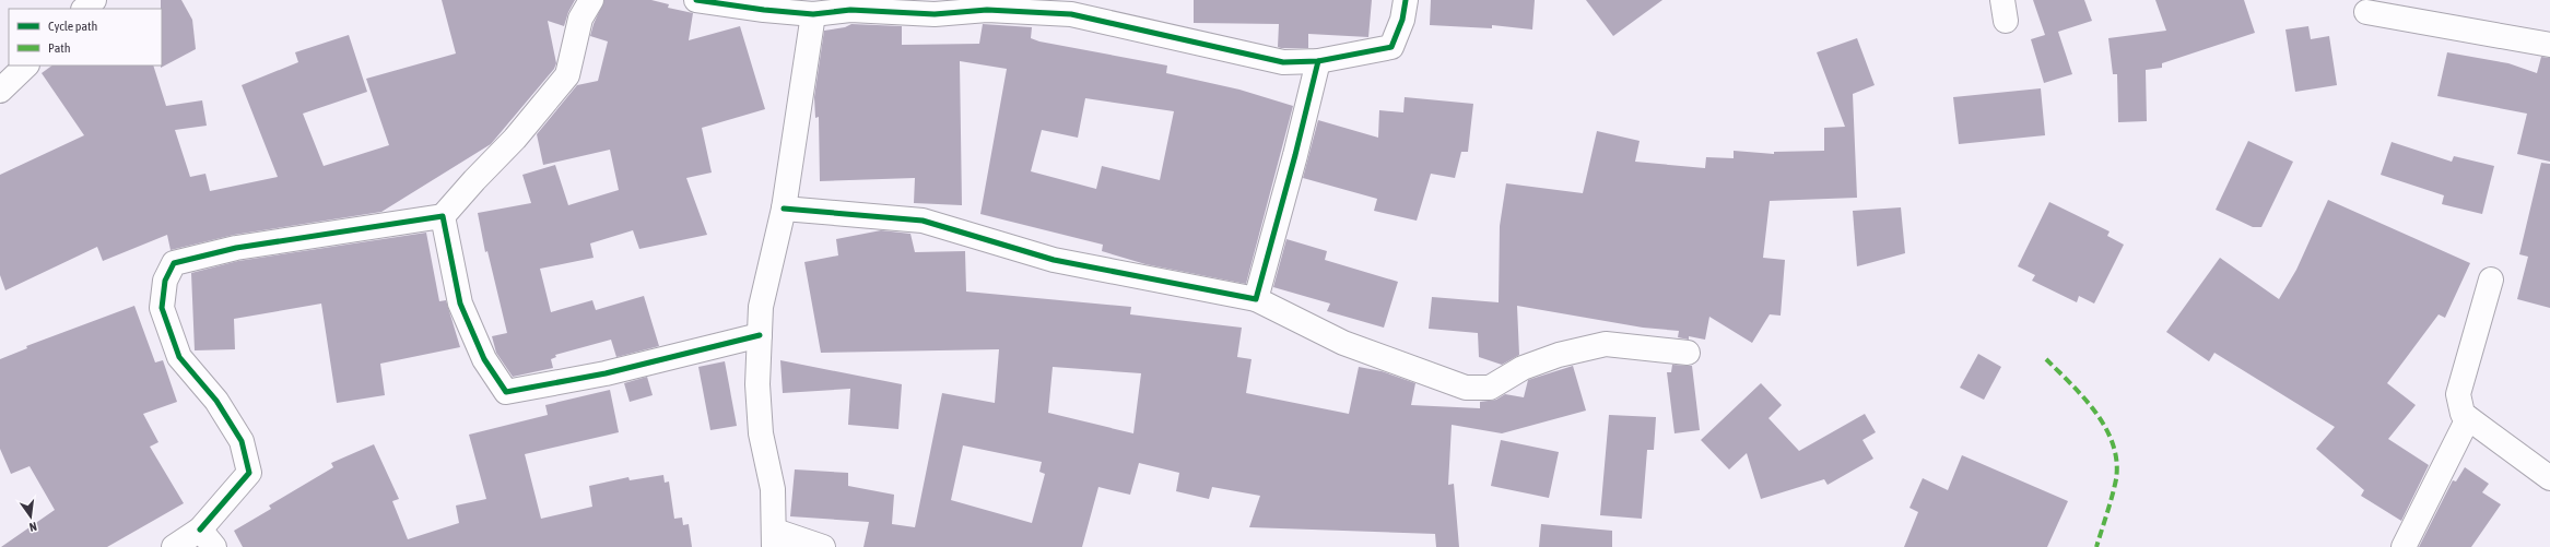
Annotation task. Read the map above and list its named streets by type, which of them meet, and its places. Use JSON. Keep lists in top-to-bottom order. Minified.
{"legend":["Cycle path","Path"],"north":"bottom"}
